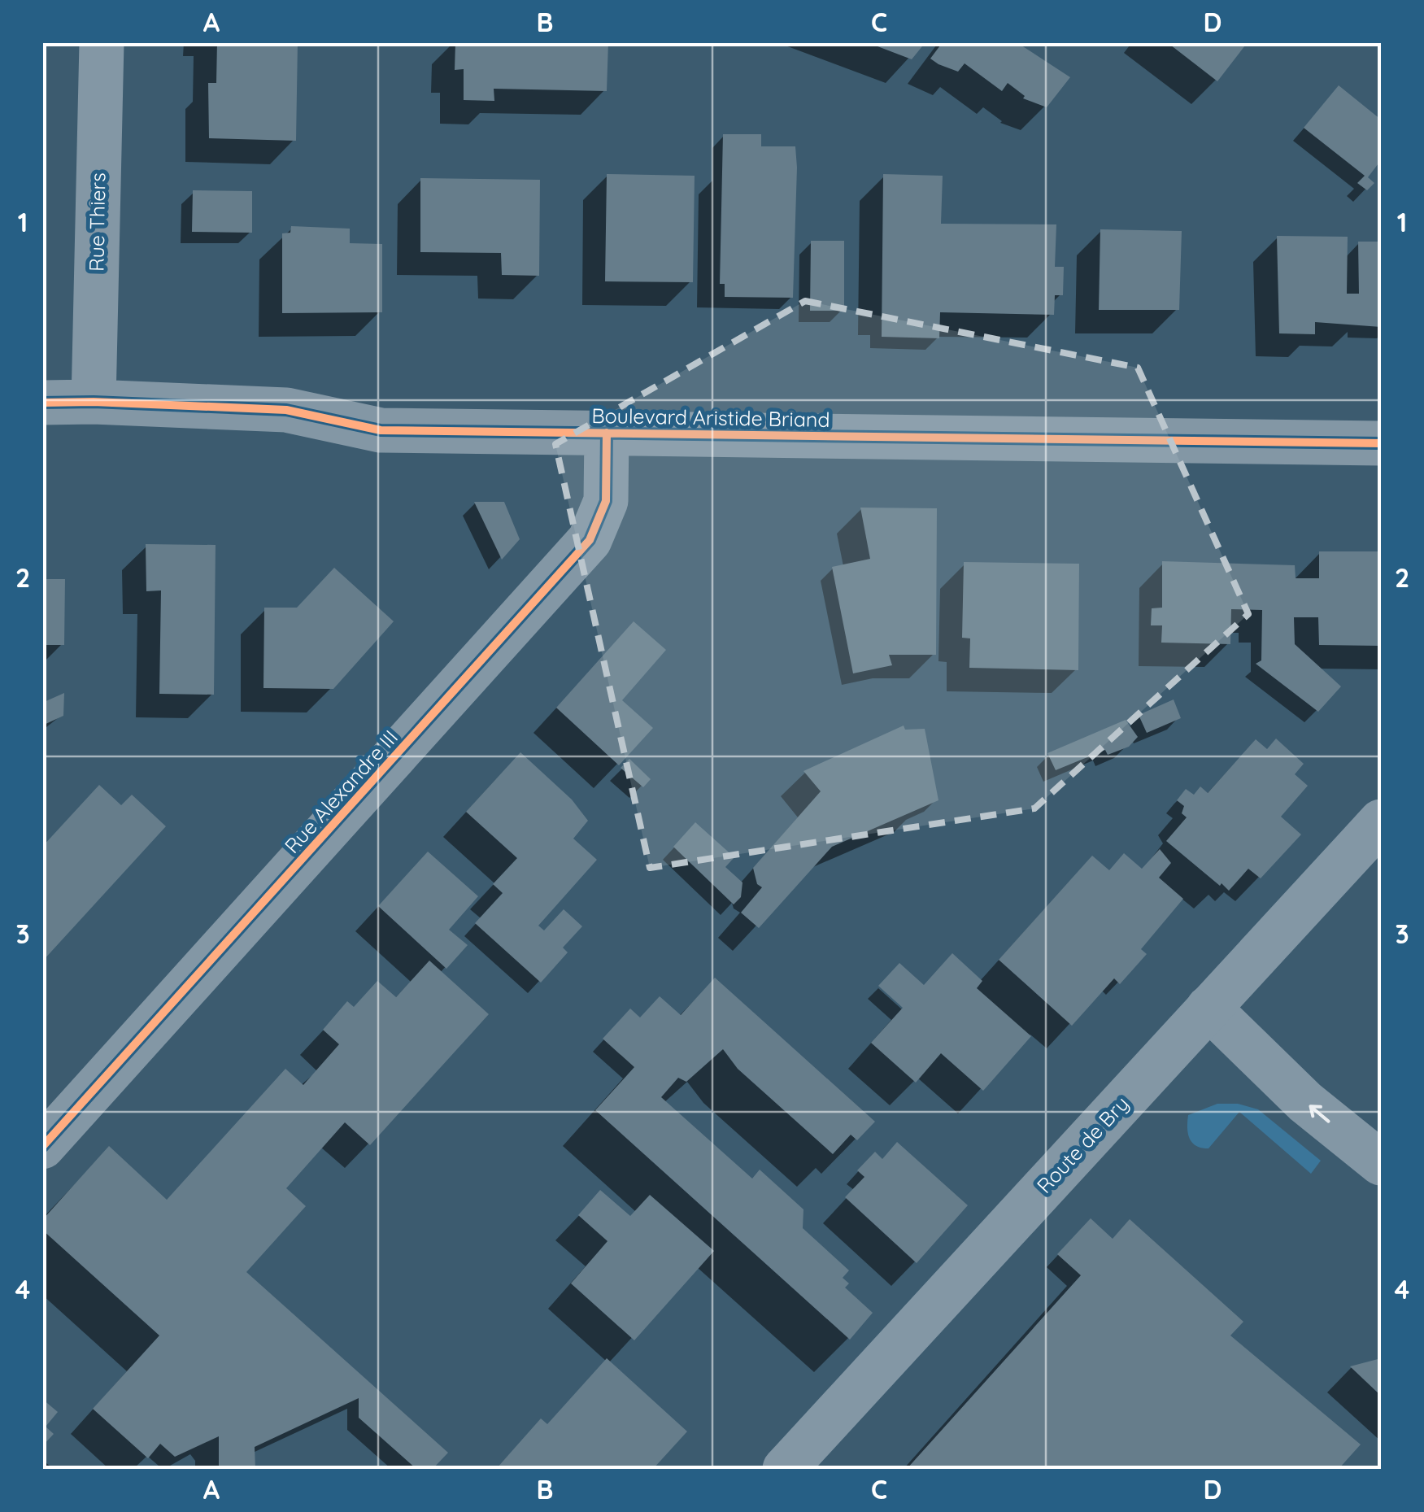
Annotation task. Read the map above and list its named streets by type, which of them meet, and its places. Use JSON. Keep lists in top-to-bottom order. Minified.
{"streets":{"street":["Rue Thiers","Boulevard Aristide Briand","Rue Alexandre III","Route de Bry"]},"crossings":[["Rue Thiers","Boulevard Aristide Briand"],["Boulevard Aristide Briand","Rue Alexandre III"]],"grid":{"columns":["A","B","C","D"],"rows":["1","2","3","4"]}}
